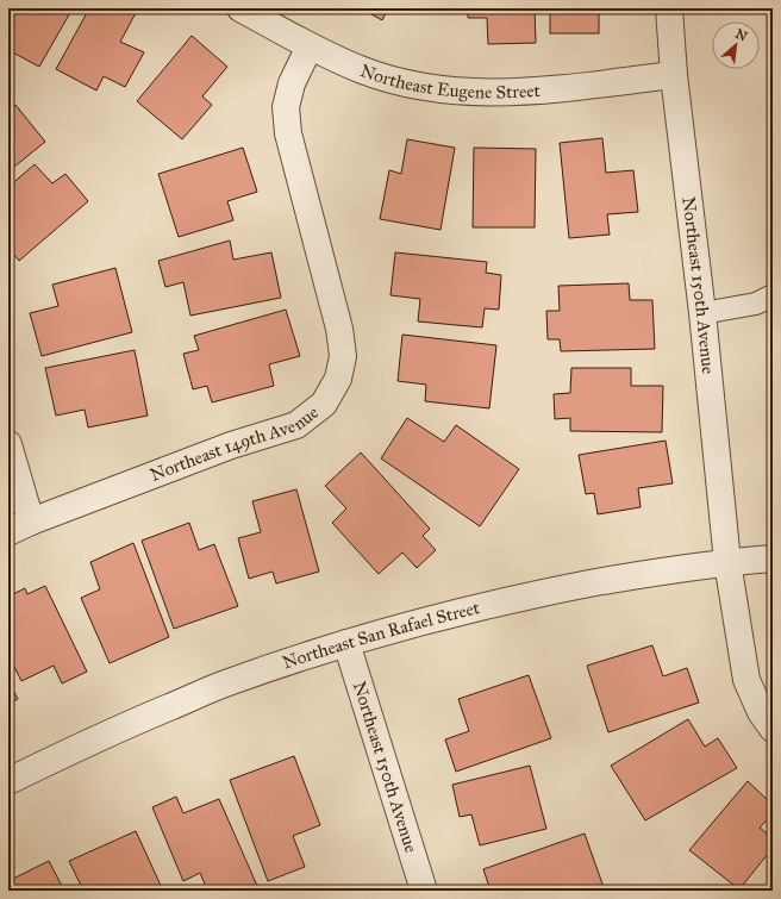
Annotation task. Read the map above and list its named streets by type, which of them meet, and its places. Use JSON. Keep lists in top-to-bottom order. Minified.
{"streets":{"street":["Northeast Eugene Street","Northeast 150th Avenue","Northeast 149th Avenue","Northeast San Rafael Street"]},"crossings":[["Northeast Eugene Street","Northeast 150th Avenue"],["Northeast Eugene Street","Northeast 149th Avenue"],["Northeast 150th Avenue","Northeast San Rafael Street"]],"north":"top right"}
